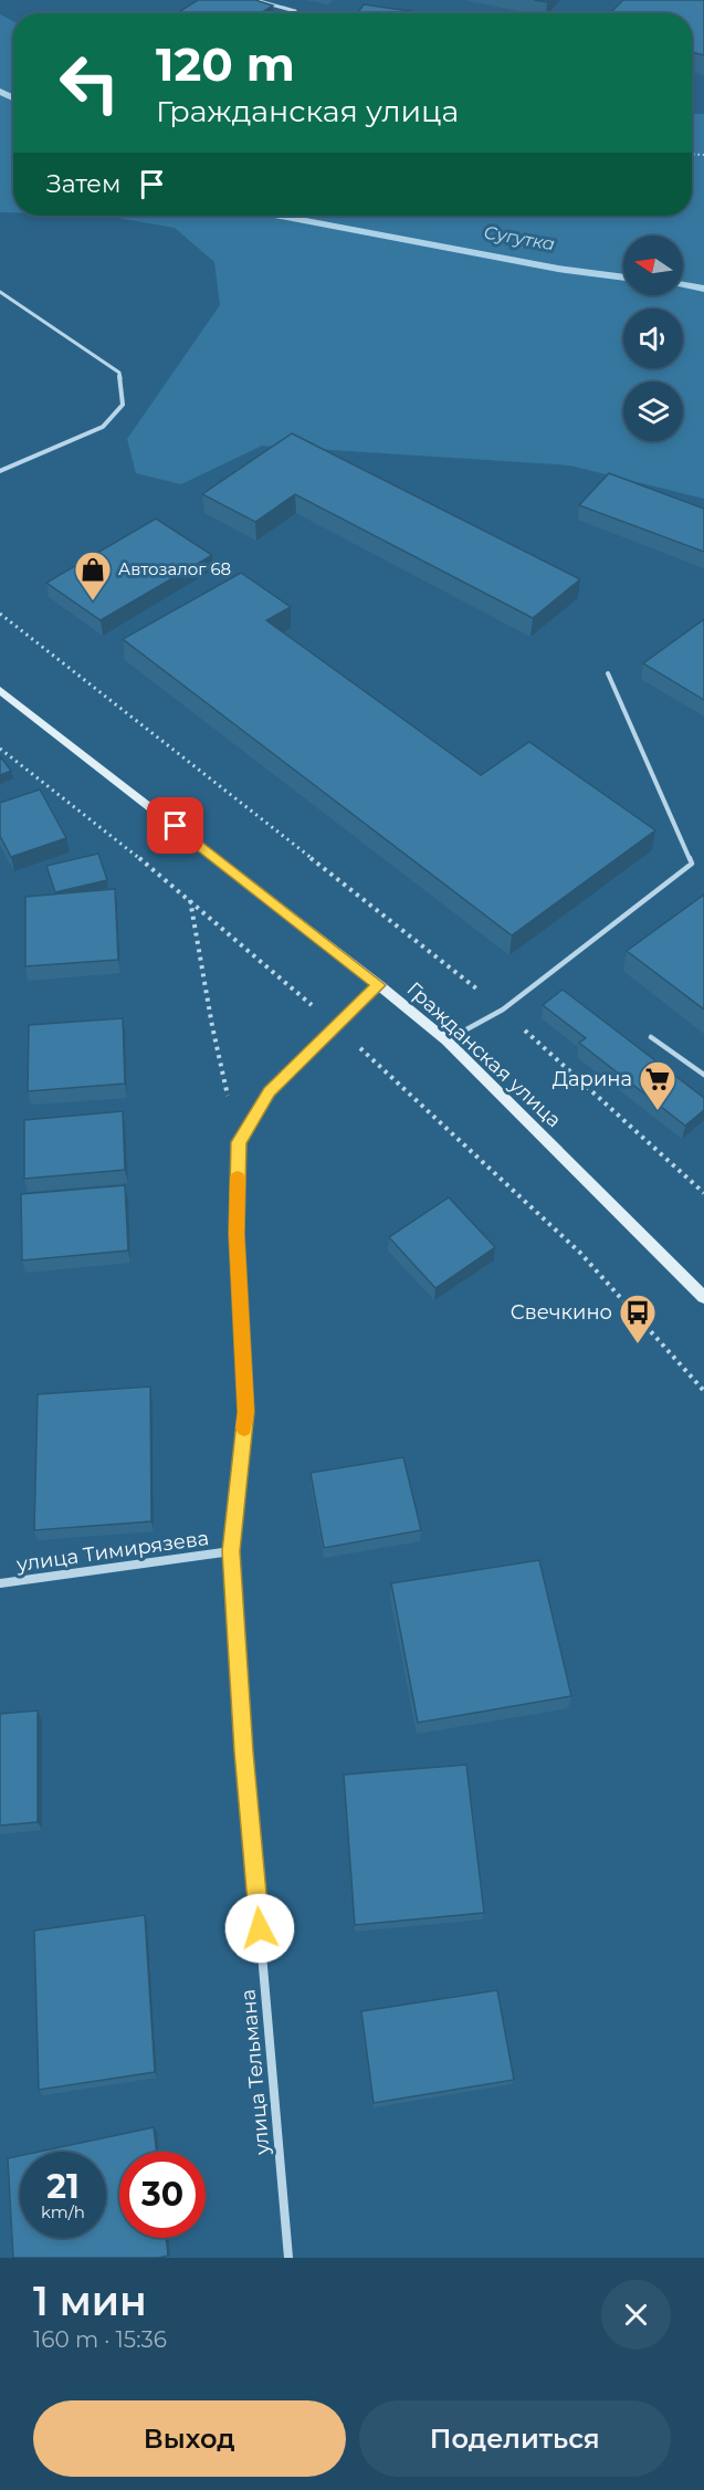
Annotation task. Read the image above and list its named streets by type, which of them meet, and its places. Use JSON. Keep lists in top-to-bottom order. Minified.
{"streets":{"main road":["Гражданская улица"],"street":["улица Тимирязева","улица Тельмана"]},"crossings":[["Гражданская улица","улица Тельмана"],["улица Тимирязева","улица Тельмана"]],"water":["Сугутка"],"places":{"shop":["Автозалог 68"],"supermarket":["Дарина"],"bus stop":["Свечкино"]},"north":"left","page":{"turn":["120 m","Гражданская улица"],"then":"Затем","speed":"21 km/h","limit":"30","heading":["1 мин","160 m · 15:36"],"buttons":["Выход","Поделиться"]}}
